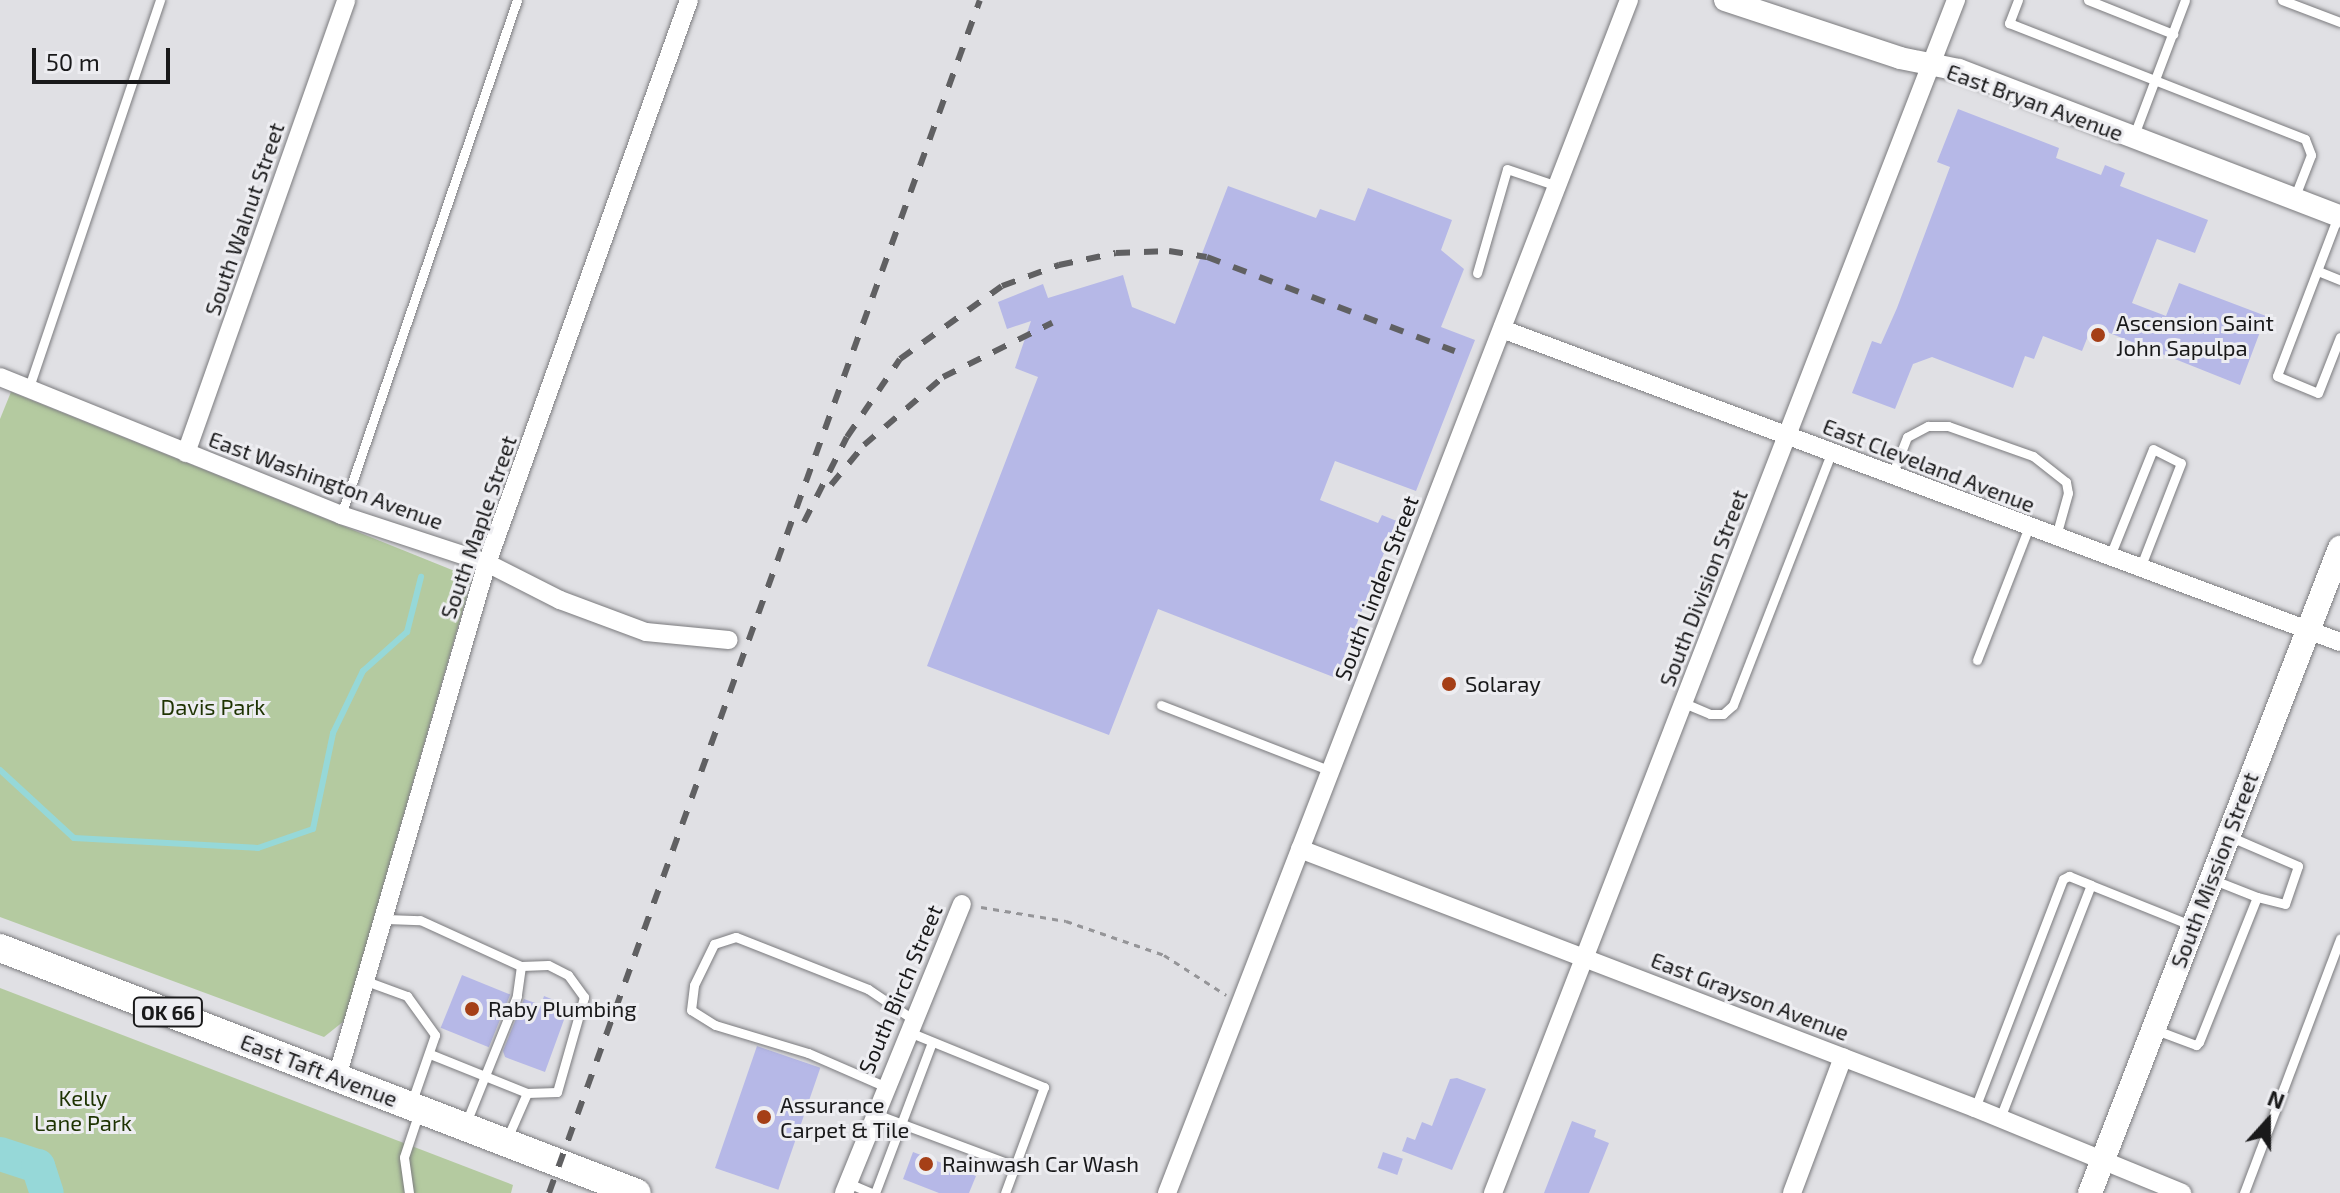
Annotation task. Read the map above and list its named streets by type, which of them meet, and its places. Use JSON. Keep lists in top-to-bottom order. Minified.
{"streets":{"main road":["South Mission Street","OK 66","East Taft Avenue"],"street":["East Bryan Avenue","South Walnut Street","East Cleveland Avenue","East Washington Avenue","South Maple Street","South Linden Street","South Division Street","South Birch Street","East Grayson Avenue"]},"crossings":[["East Bryan Avenue","South Division Street"],["South Walnut Street","East Washington Avenue"],["East Cleveland Avenue","South Linden Street"],["East Cleveland Avenue","South Division Street"],["East Cleveland Avenue","South Mission Street"],["East Washington Avenue","South Maple Street"],["South Maple Street","East Taft Avenue"],["South Linden Street","South Birch Street"],["South Linden Street","East Grayson Avenue"],["South Division Street","East Grayson Avenue"],["South Mission Street","East Grayson Avenue"]],"parks":["Davis Park","Kelly Lane Park"],"places":["Ascension Saint John Sapulpa","Solaray","Raby Plumbing","Assurance Carpet & Tile","Rainwash Car Wash"],"scale_bar":"50 m","north":"top"}
